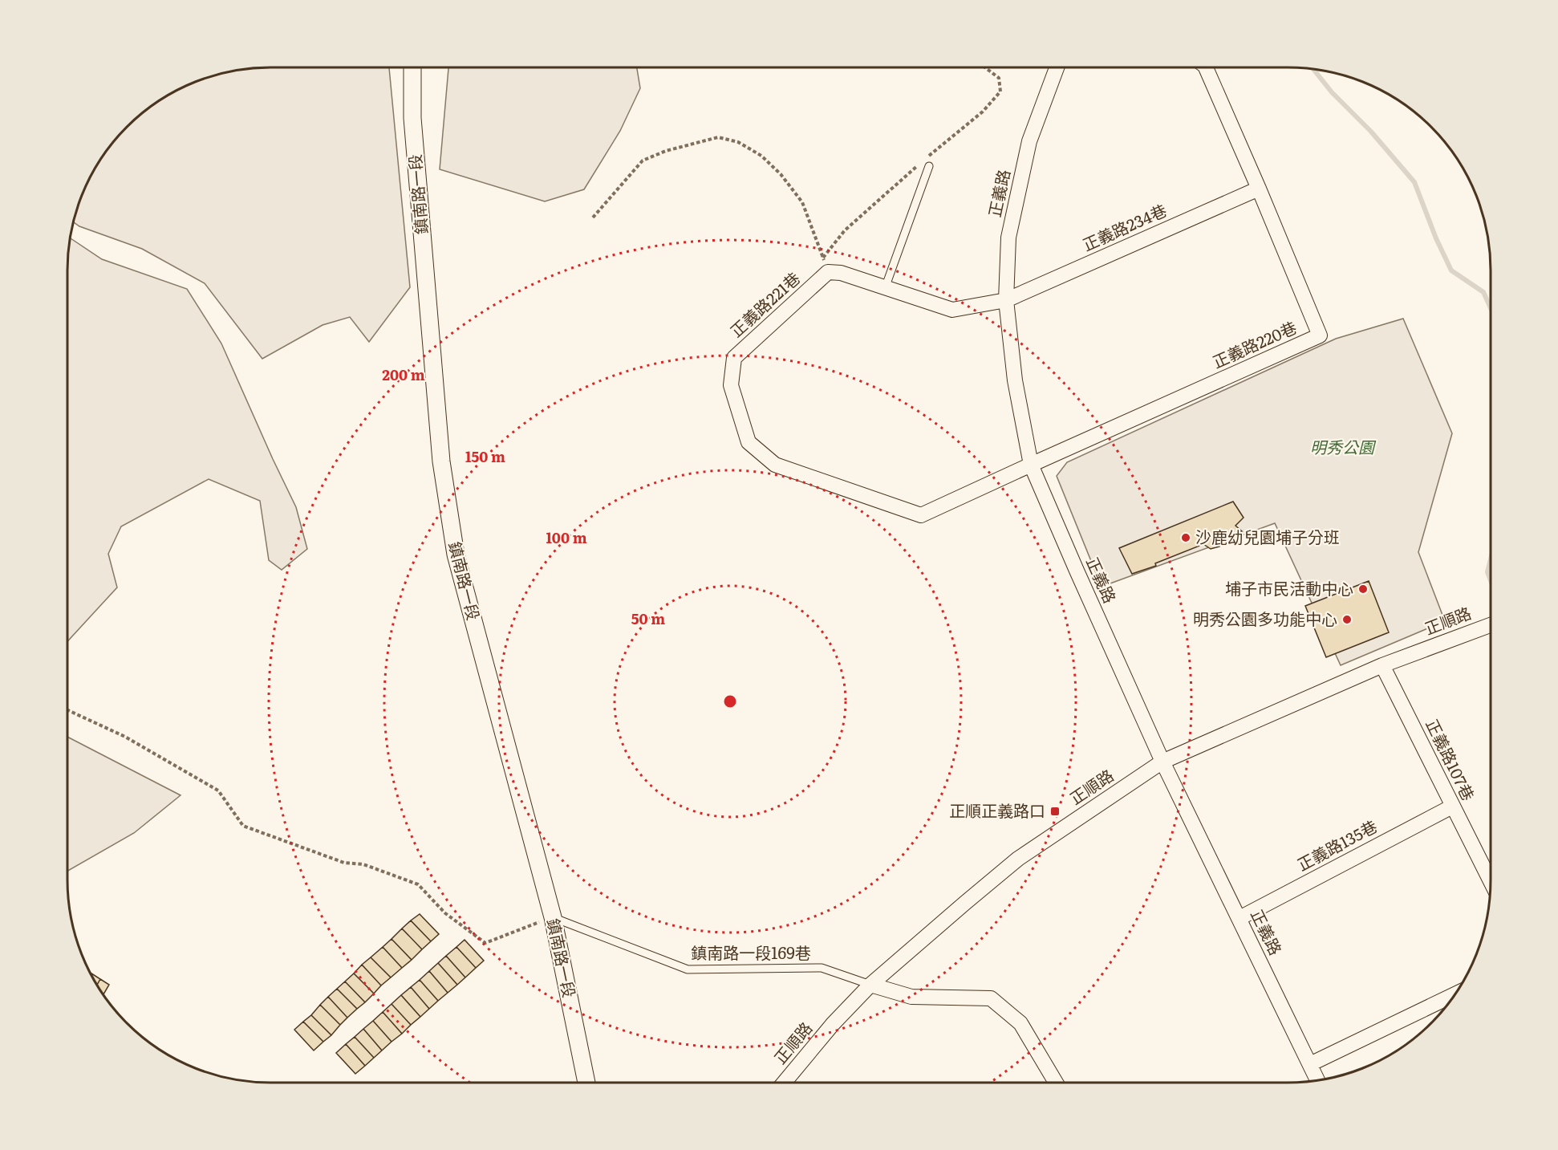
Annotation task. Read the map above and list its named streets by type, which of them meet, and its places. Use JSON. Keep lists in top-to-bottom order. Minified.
{"streets":{"street":["正義路","鎮南路一段","正義路234巷","正義路221巷","正義路220巷","正順路","正義路107巷","正義路135巷"],"lane":["鎮南路一段169巷"]},"crossings":[["正義路","正義路234巷"],["正義路","正義路221巷"],["正義路","正義路220巷"],["正義路","正順路"],["正義路","正義路135巷"],["鎮南路一段","鎮南路一段169巷"],["正義路234巷","正義路220巷"],["正義路221巷","正義路220巷"],["正順路","正義路107巷"],["正順路","鎮南路一段169巷"],["正義路107巷","正義路135巷"]],"parks":["明秀公園"],"places":{"other":["沙鹿幼兒園埔子分班","埔子市民活動中心","明秀公園多功能中心"],"transit":["正順正義路口"]},"rings":["200 m","150 m","100 m","50 m"]}
